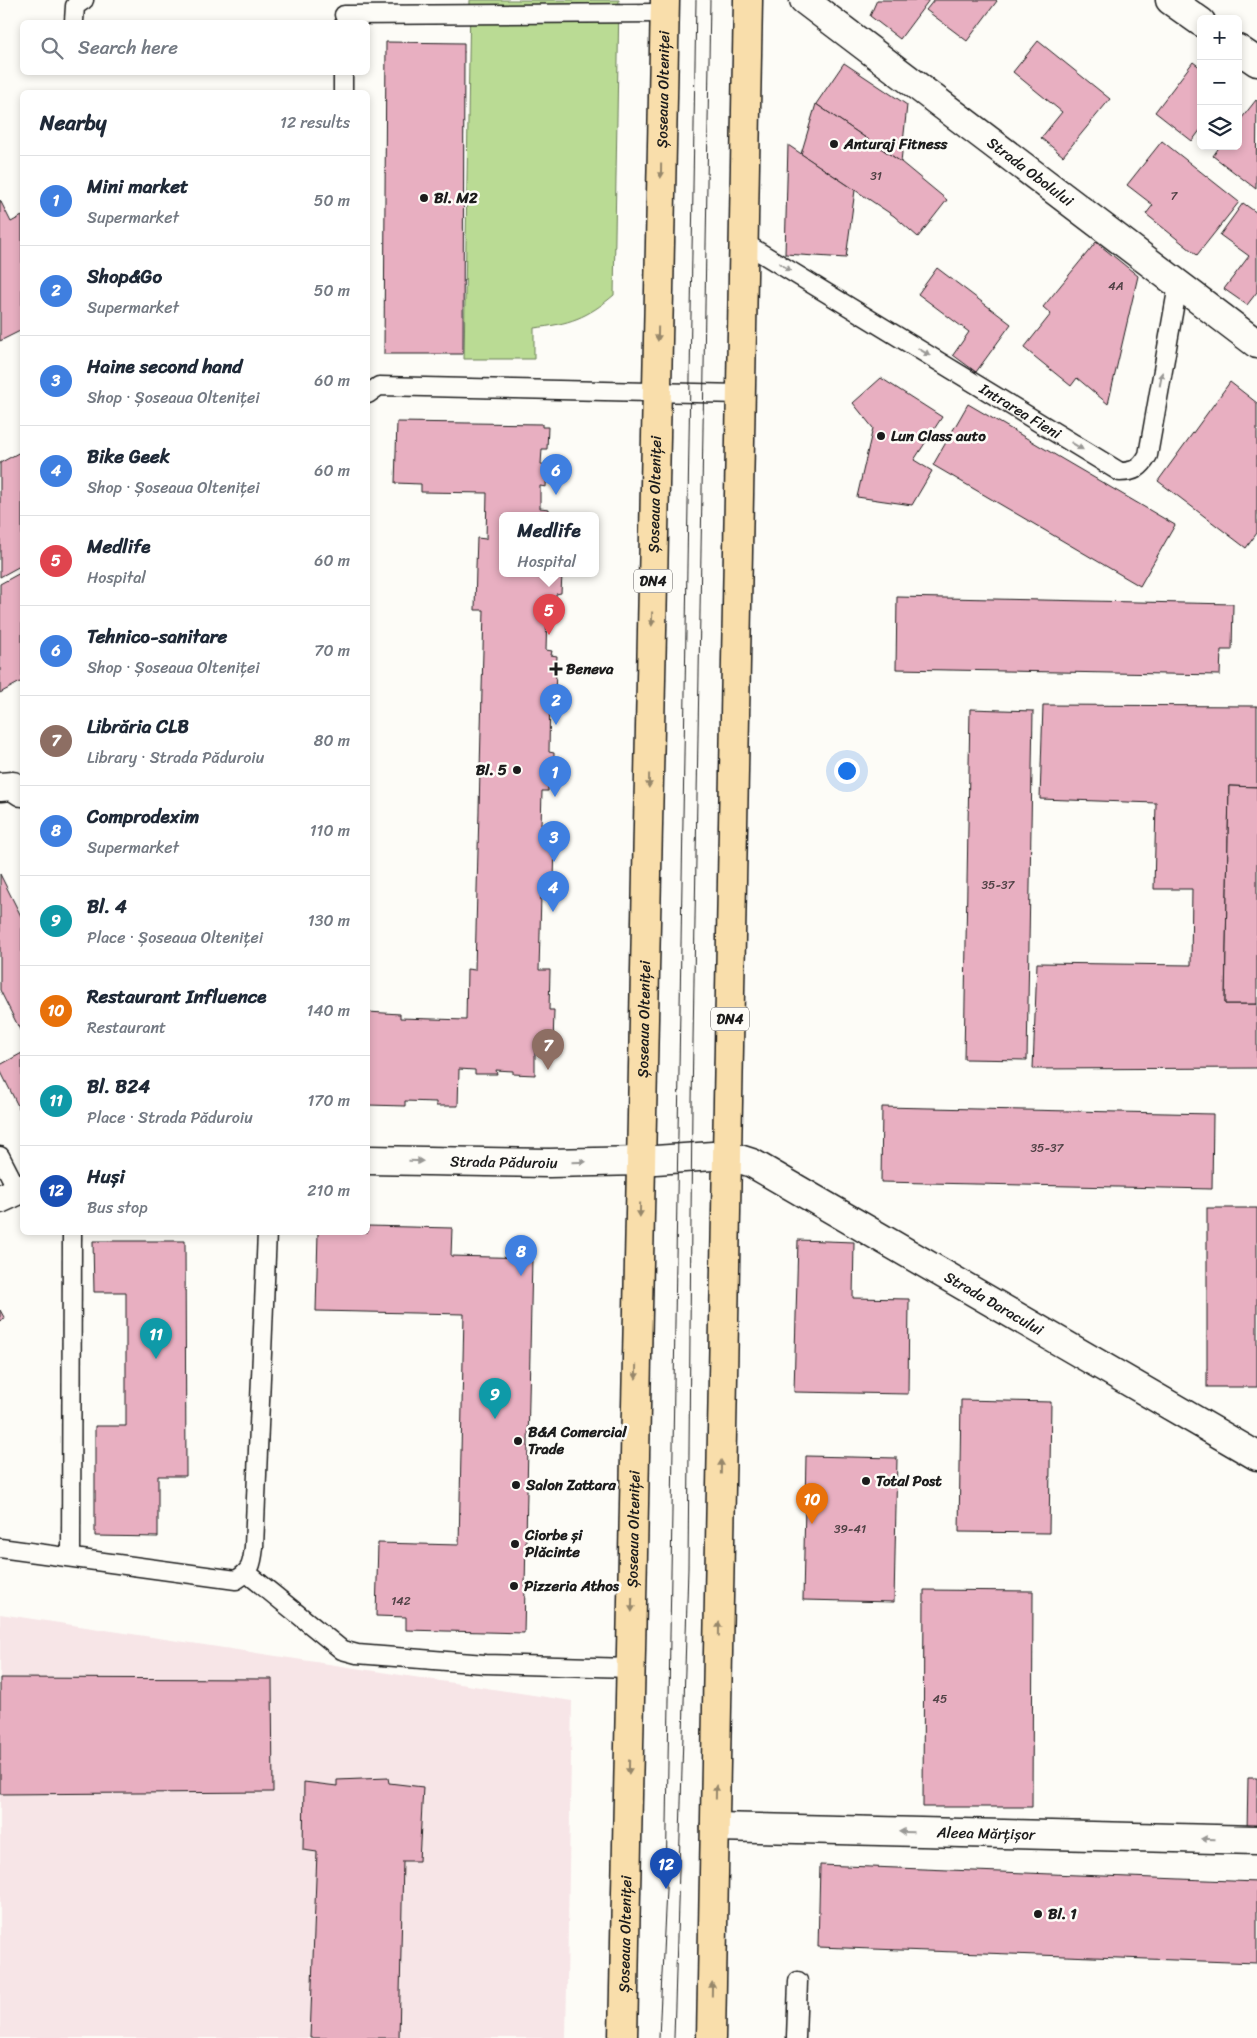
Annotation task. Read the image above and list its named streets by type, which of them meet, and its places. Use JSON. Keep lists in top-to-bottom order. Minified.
{"streets":{"main road":["Șoseaua Olteniței","DN4"],"street":["Strada Obolului","Strada Păduroiu","Strada Daracului","Aleea Mărțișor"],"lane":["Intrarea Fieni"]},"crossings":[["Șoseaua Olteniței","Strada Păduroiu"],["Strada Obolului","Intrarea Fieni"],["Intrarea Fieni","DN4"],["DN4","Strada Păduroiu"],["DN4","Strada Daracului"],["DN4","Aleea Mărțișor"],["Strada Păduroiu","Strada Daracului"]],"one_way":["Strada Păduroiu","Aleea Mărțișor"],"places":{"other":["Anturaj Fitness","Bl. M2","Lun Class auto","Bl. 5","B&A Comercial Trade","Total Post","Salon Zattara","Ciorbe și Plăcinte","Pizzeria Athos","Bl. 1"],"health":["Beneva"]},"house_numbers":["31","7","4A","35-37","35-37","39-41","142","45"],"page":{"map_buttons":["+","−"],"search":"Search here","heading":["Nearby","12 results"],"list":[{"mark":"1","name":"Mini market","note":"Supermarket","value":"50 m"},{"mark":"2","name":"Shop&Go","note":"Supermarket","value":"50 m"},{"mark":"3","name":"Haine second hand","note":"Shop · Șoseaua Olteniței","value":"60 m"},{"mark":"4","name":"Bike Geek","note":"Shop · Șoseaua Olteniței","value":"60 m"},{"mark":"5","name":"Medlife","note":"Hospital","value":"60 m"},{"mark":"6","name":"Tehnico-sanitare","note":"Shop · Șoseaua Olteniței","value":"70 m"},{"mark":"7","name":"Librăria CLB","note":"Library · Strada Păduroiu","value":"80 m"},{"mark":"8","name":"Comprodexim","note":"Supermarket","value":"110 m"},{"mark":"9","name":"Bl. 4","note":"Place · Șoseaua Olteniței","value":"130 m"},{"mark":"10","name":"Restaurant Influence","note":"Restaurant","value":"140 m"},{"mark":"11","name":"Bl. B24","note":"Place · Strada Păduroiu","value":"170 m"},{"mark":"12","name":"Huși","note":"Bus stop","value":"210 m"}],"pins":["6","5","2","1","3","4","7","8","11","9","10","12"],"popup":["Medlife","Hospital"]}}
